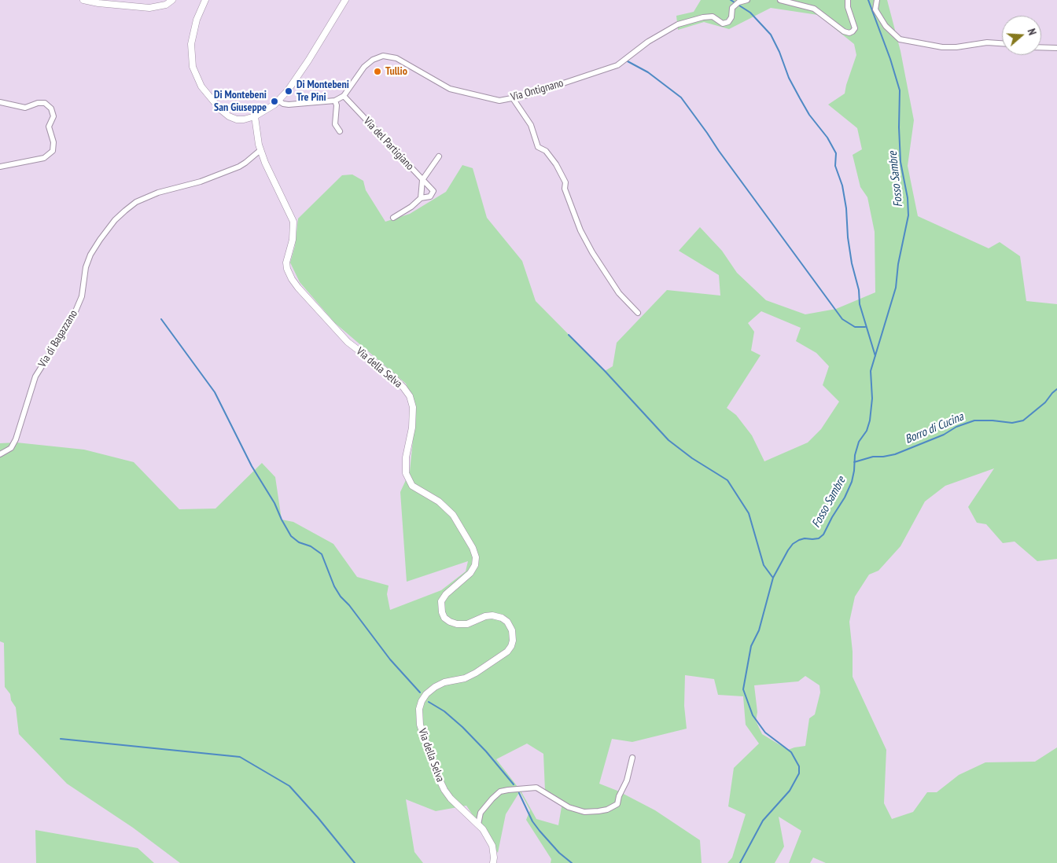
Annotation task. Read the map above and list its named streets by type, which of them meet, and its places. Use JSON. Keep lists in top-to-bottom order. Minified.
{"streets":{"street":["Via Ontignano","Via del Partigiano","Via di Bagazzano","Via della Selva"]},"crossings":[["Via Ontignano","Via del Partigiano"],["Via di Bagazzano","Via della Selva"]],"water":["Fosso Sambre","Borro di Cucina"],"places":["Tullio","Di Montebeni Tre Pini","Di Montebeni San Giuseppe"],"north":"right"}
